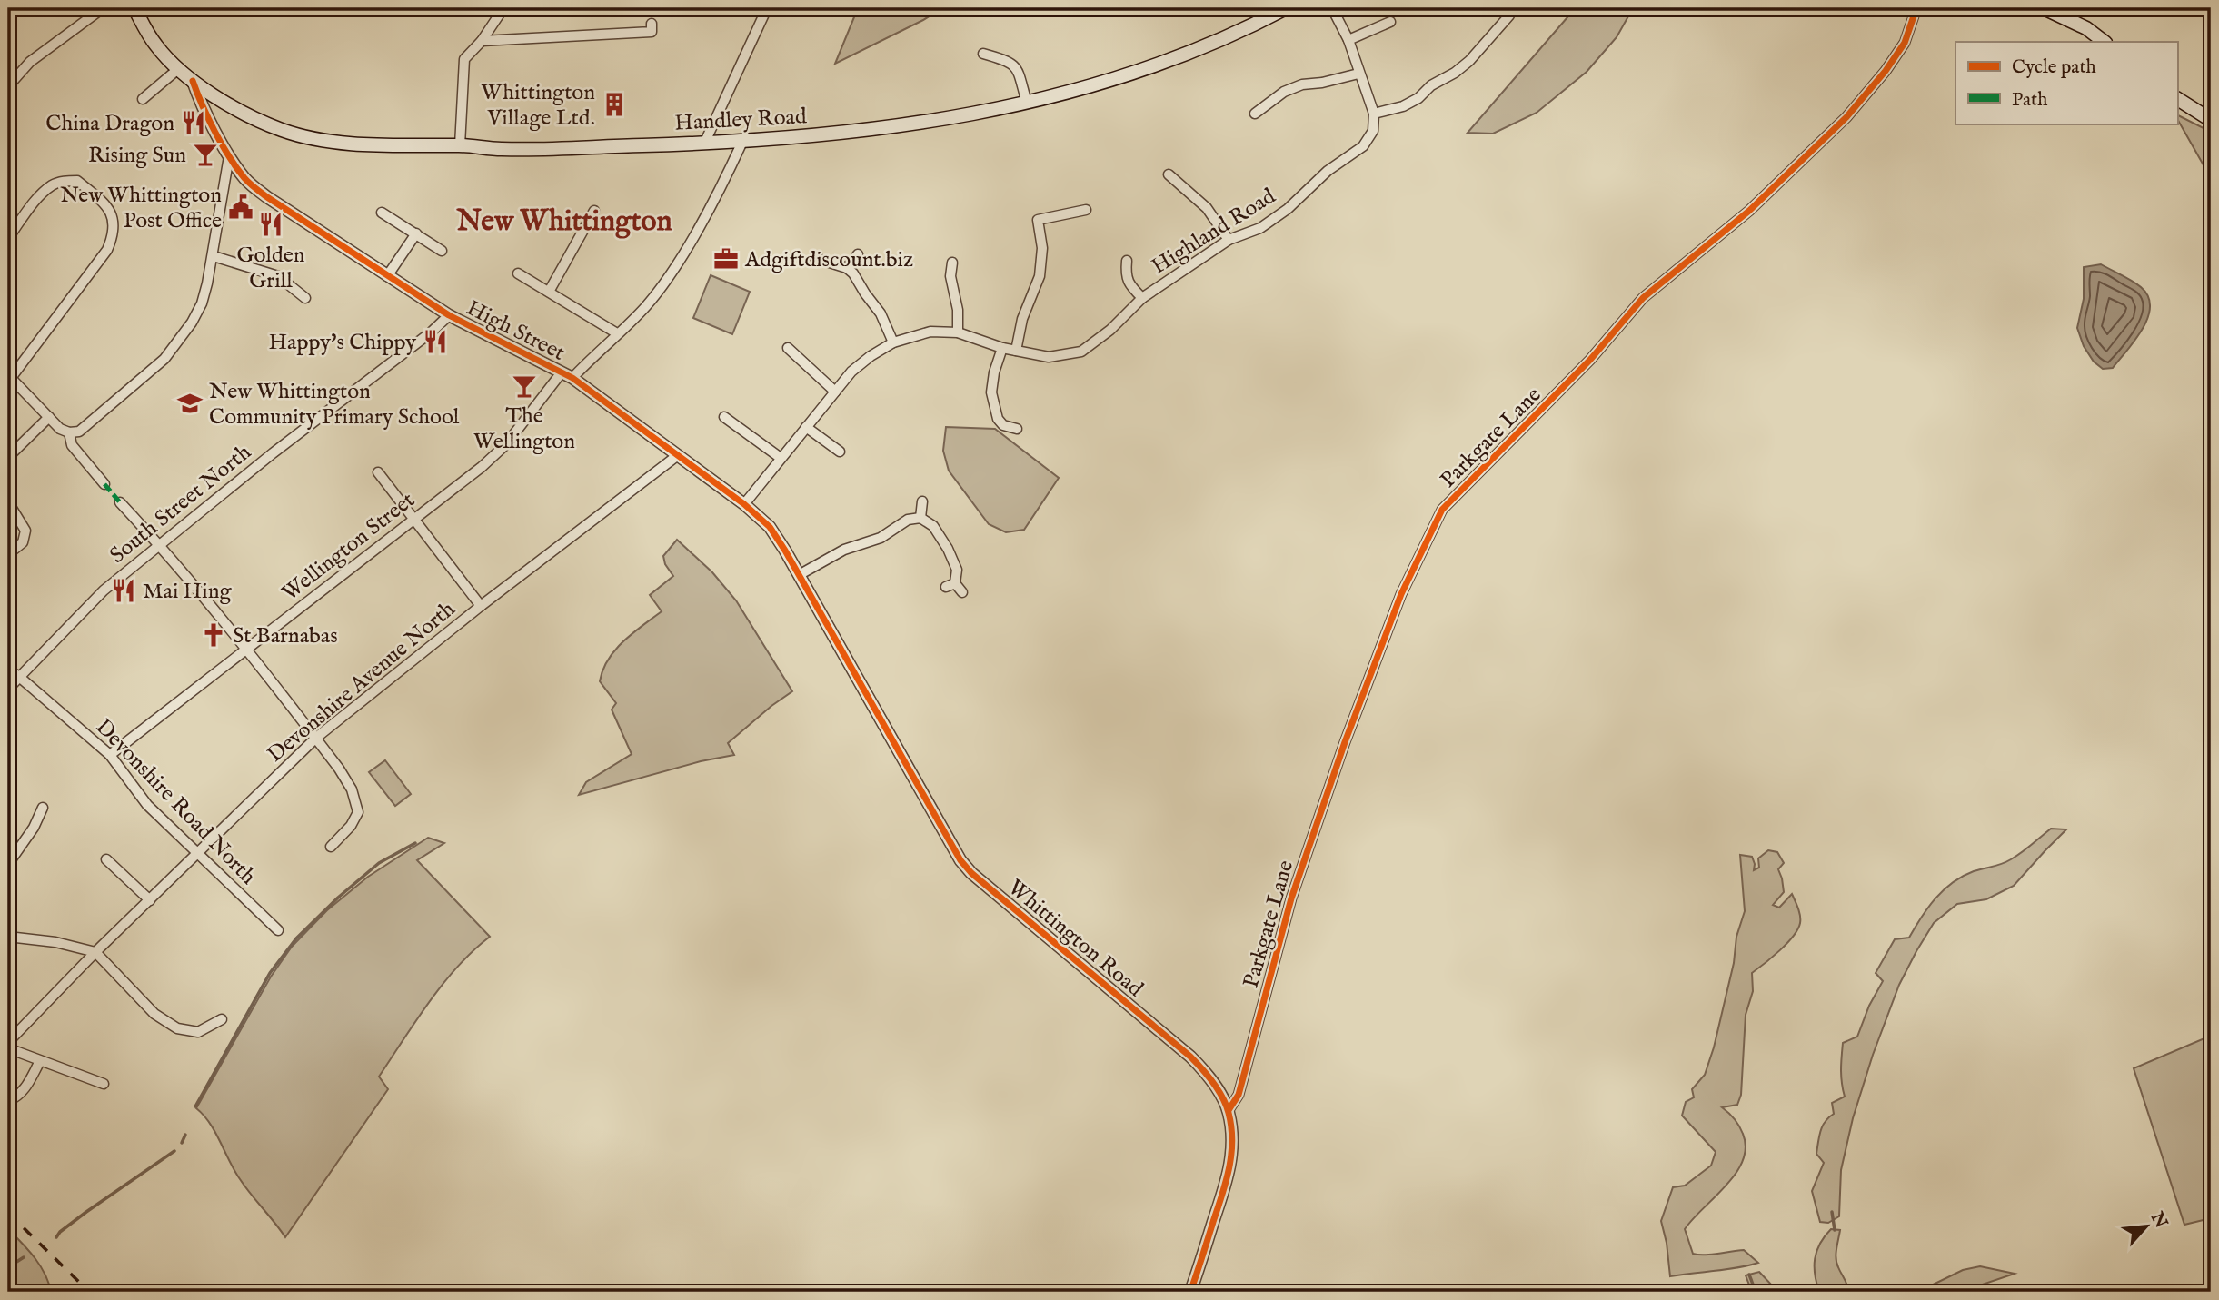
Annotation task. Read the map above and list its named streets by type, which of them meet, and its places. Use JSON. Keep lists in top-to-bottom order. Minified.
{"streets":{"main road":["Handley Road","High Street"],"street":["Highland Road","Parkgate Lane","South Street North","Wellington Street","Devonshire Avenue North","Devonshire Road North","Whittington Road"]},"crossings":[["Handley Road","High Street"],["Handley Road","Wellington Street"],["Highland Road","High Street"],["High Street","South Street North"],["High Street","Wellington Street"],["High Street","Devonshire Avenue North"],["High Street","Whittington Road"],["Parkgate Lane","Whittington Road"],["South Street North","Devonshire Road North"],["Wellington Street","Devonshire Road North"],["Devonshire Avenue North","Devonshire Road North"]],"districts":["New Whittington"],"places":{"building":["Whittington Village Ltd."],"restaurant":["China Dragon","Golden Grill","Happy's Chippy","Mai Hing"],"bar":["Rising Sun","The Wellington"],"public building":["New Whittington Post Office"],"office":["Adgiftdiscount.biz"],"school or university":["New Whittington Community Primary School"],"church":["St Barnabas"]},"legend":["Cycle path","Path"],"north":"top right"}
